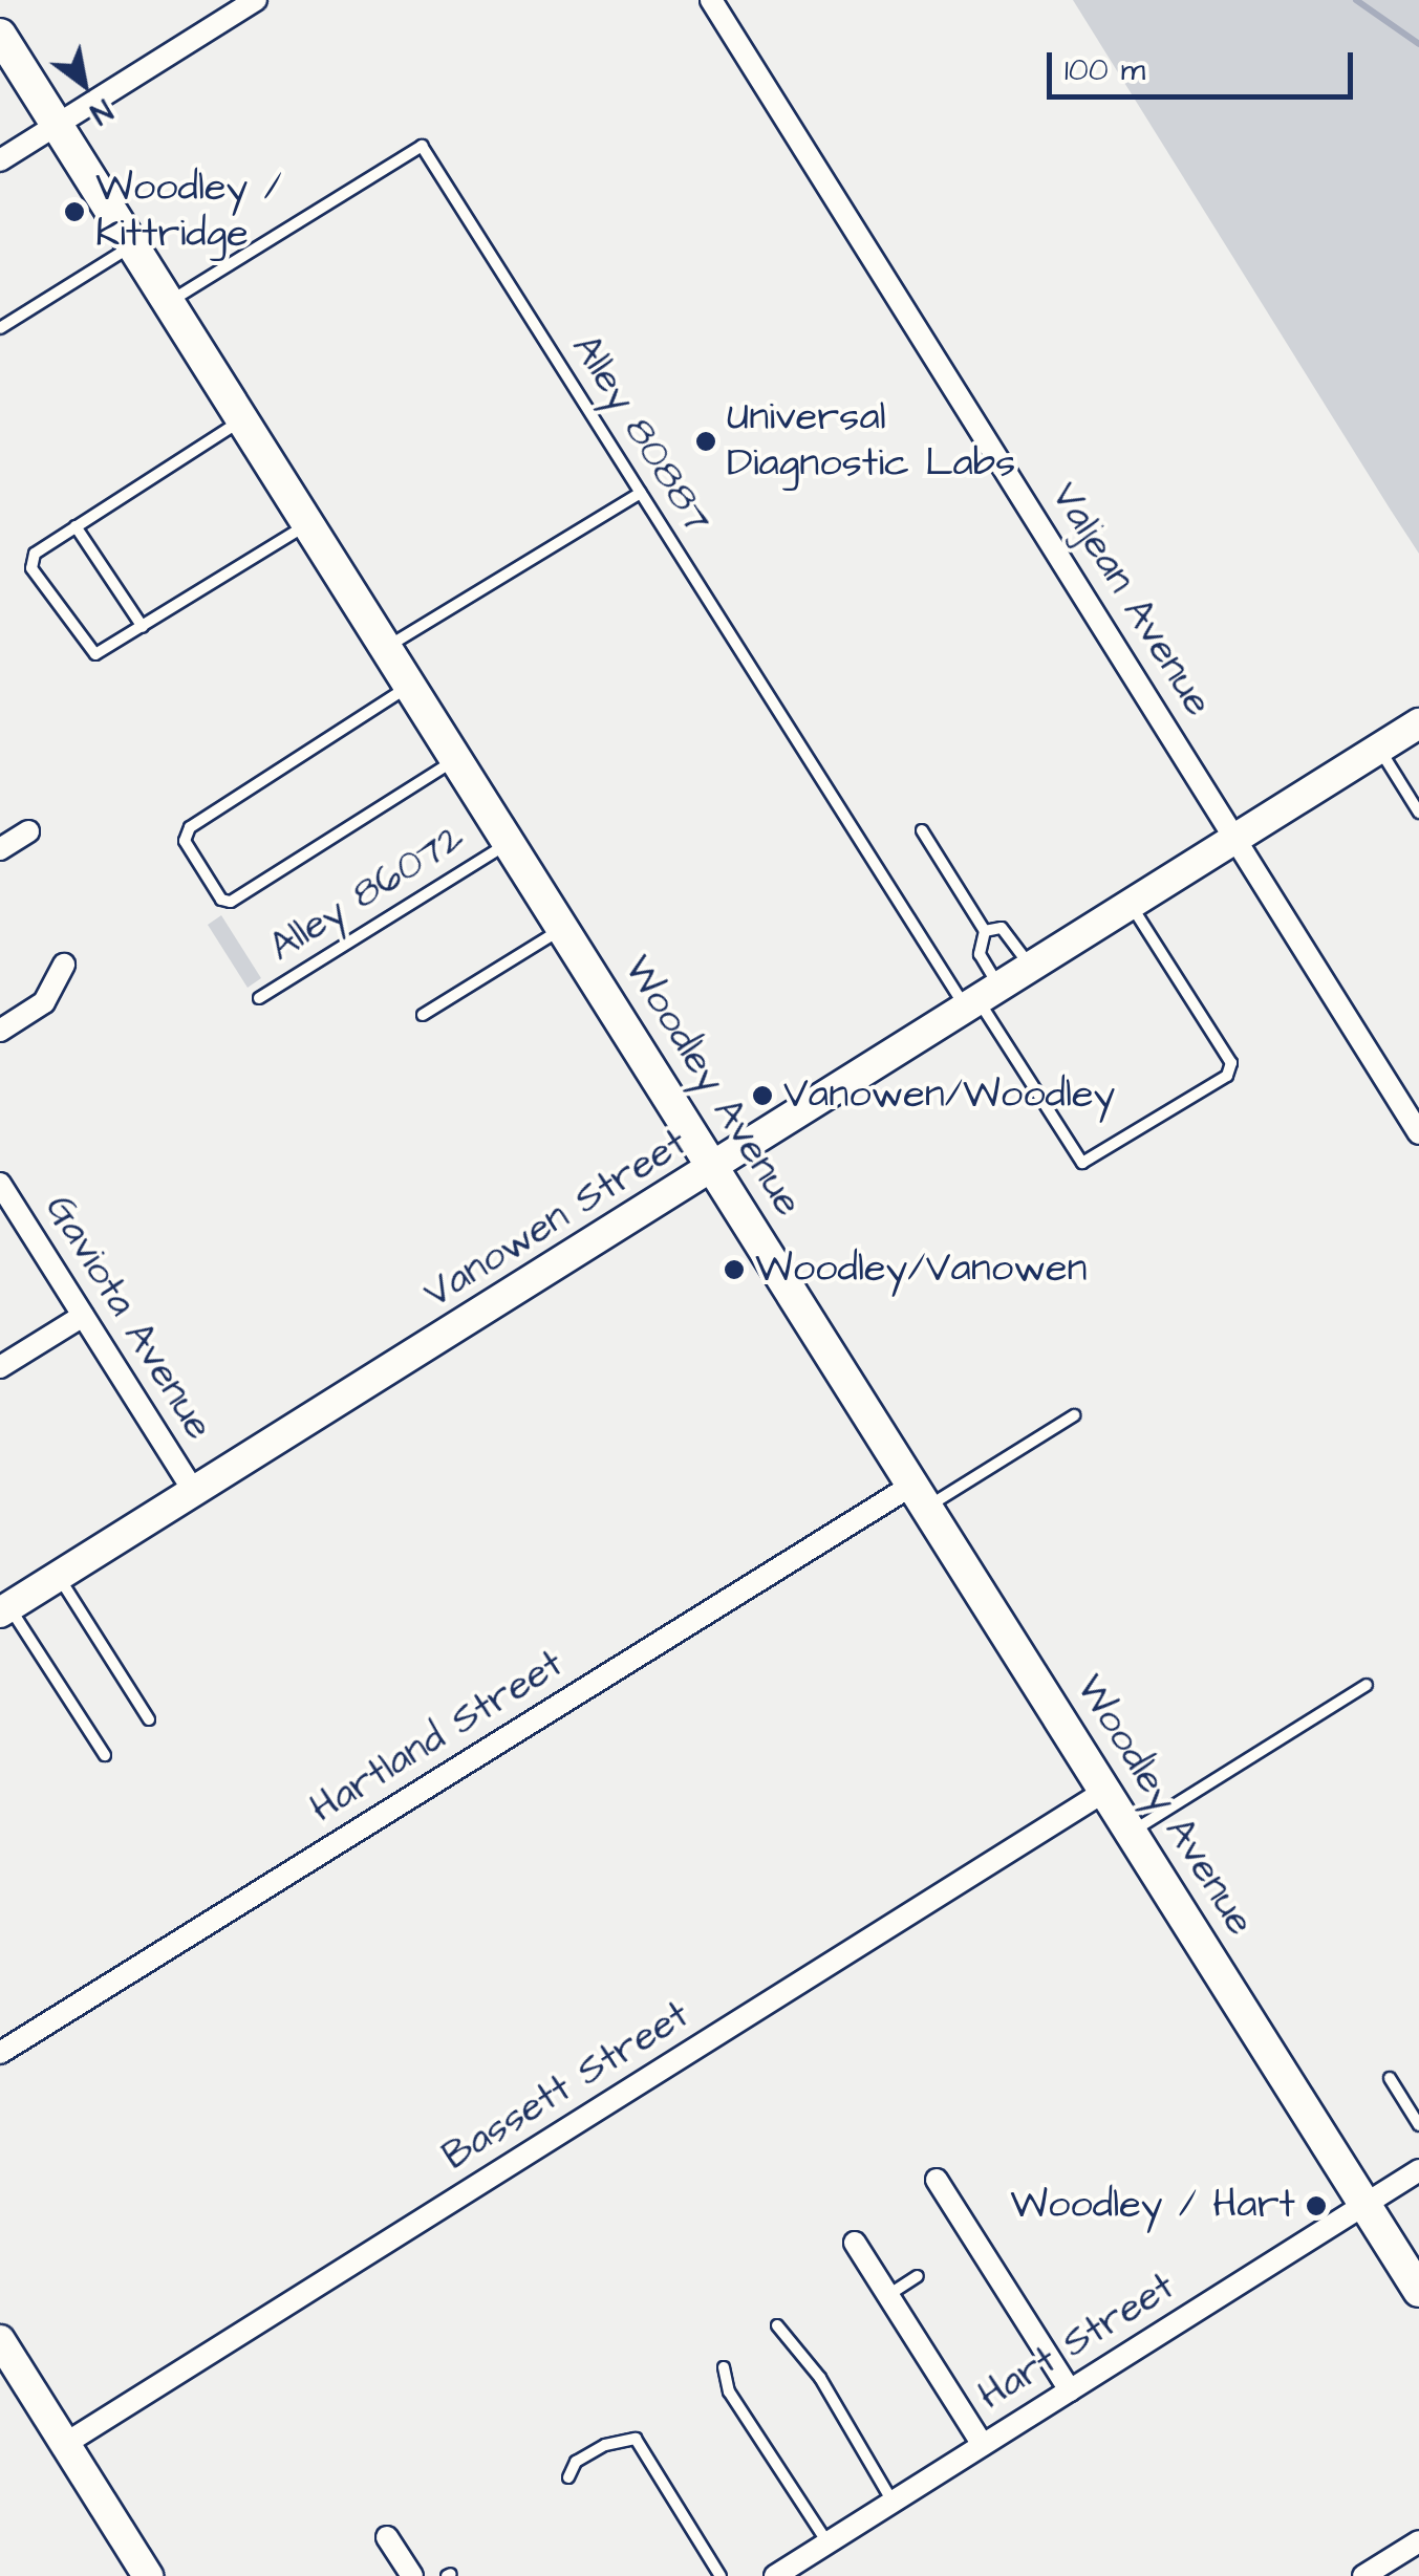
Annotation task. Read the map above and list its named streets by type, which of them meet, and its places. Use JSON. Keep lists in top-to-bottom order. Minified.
{"streets":{"main road":["Woodley Avenue","Vanowen Street"],"street":["Valjean Avenue","Gaviota Avenue","Hartland Street","Bassett Street","Hart Street"],"lane":["Alley 80887","Alley 86072"]},"crossings":[["Alley 80887","Woodley Avenue"],["Alley 80887","Vanowen Street"],["Valjean Avenue","Vanowen Street"],["Alley 86072","Woodley Avenue"],["Woodley Avenue","Vanowen Street"],["Woodley Avenue","Hartland Street"],["Woodley Avenue","Bassett Street"],["Woodley Avenue","Hart Street"],["Vanowen Street","Gaviota Avenue"]],"places":["Woodley / Kittridge","Universal Diagnostic Labs","Vanowen/Woodley","Woodley/Vanowen","Woodley / Hart"],"scale_bar":"100 m","north":"bottom right"}
